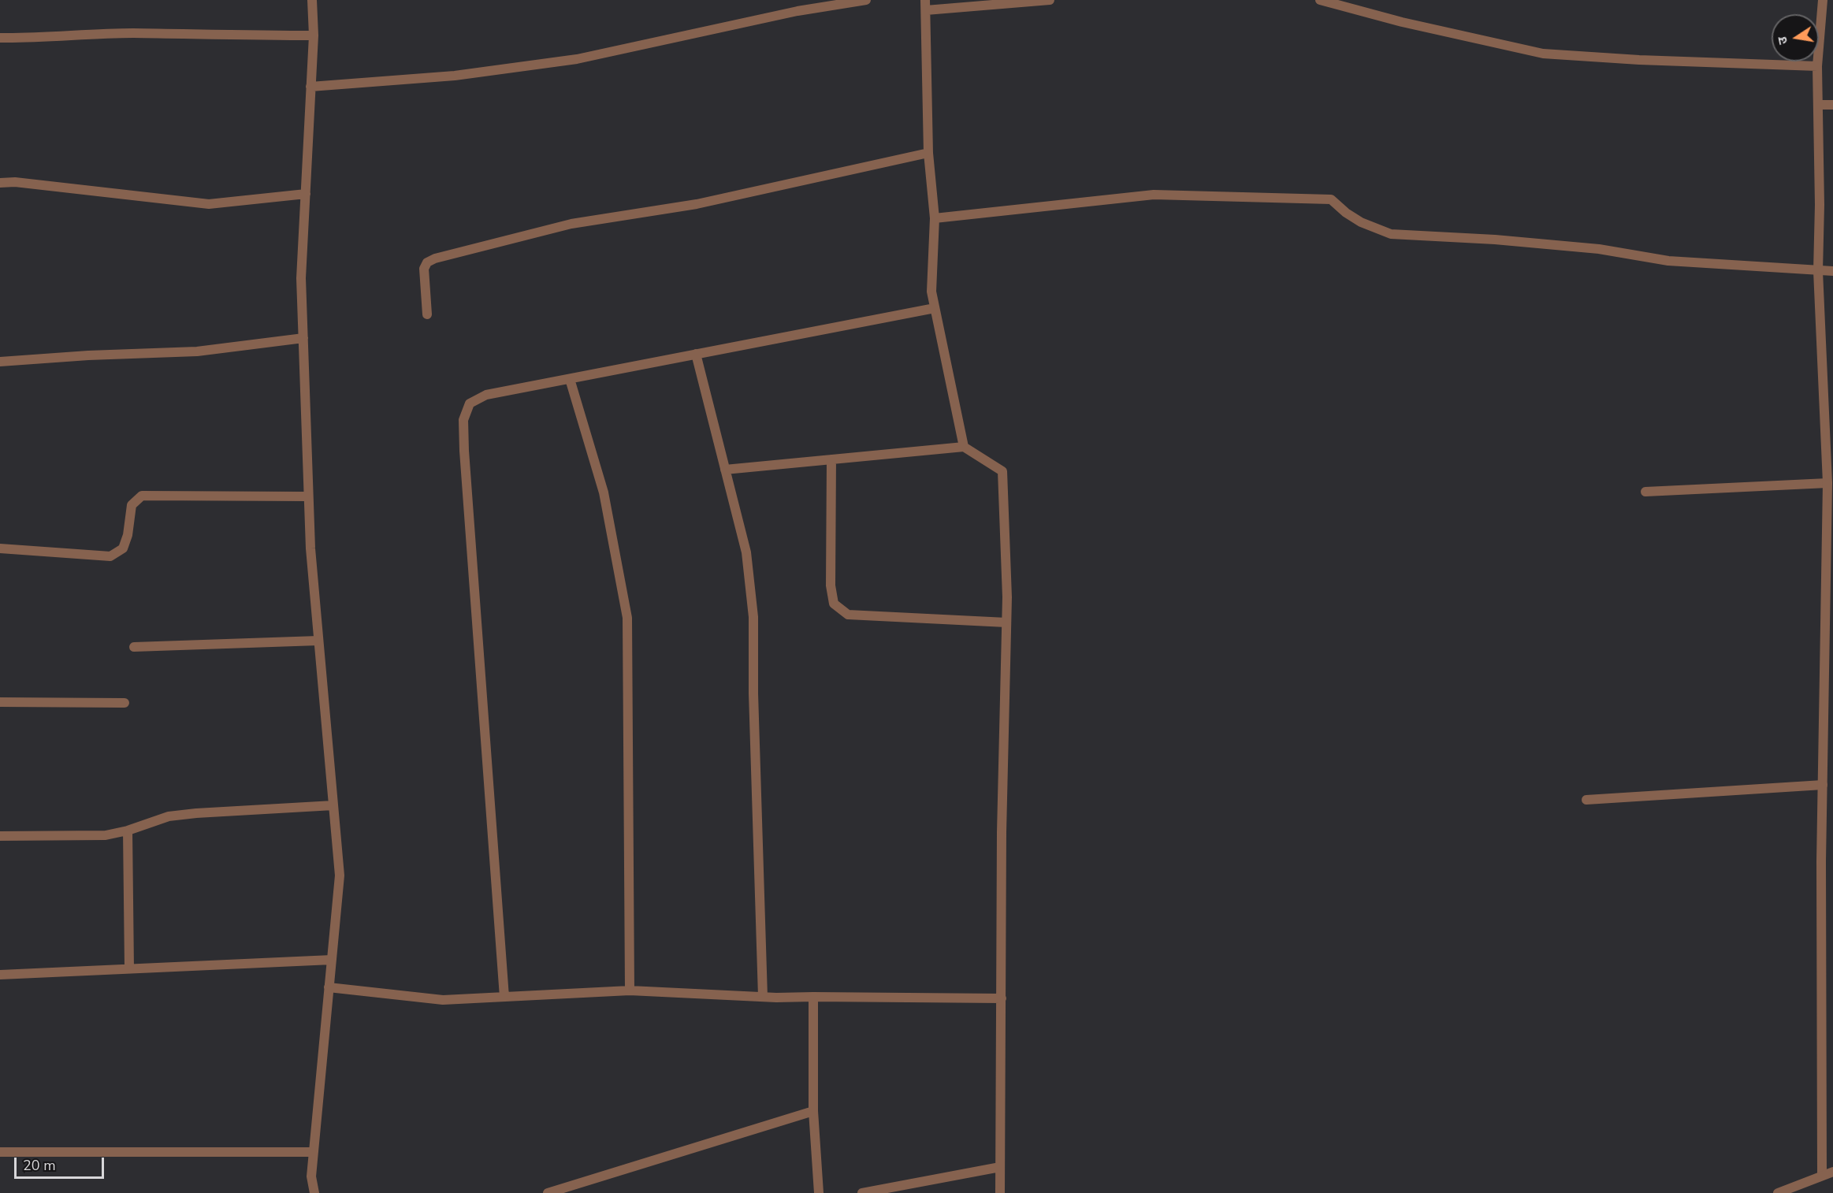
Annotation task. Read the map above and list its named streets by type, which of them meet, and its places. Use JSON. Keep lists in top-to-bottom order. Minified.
{"scale_bar":"20 m","north":"left"}
